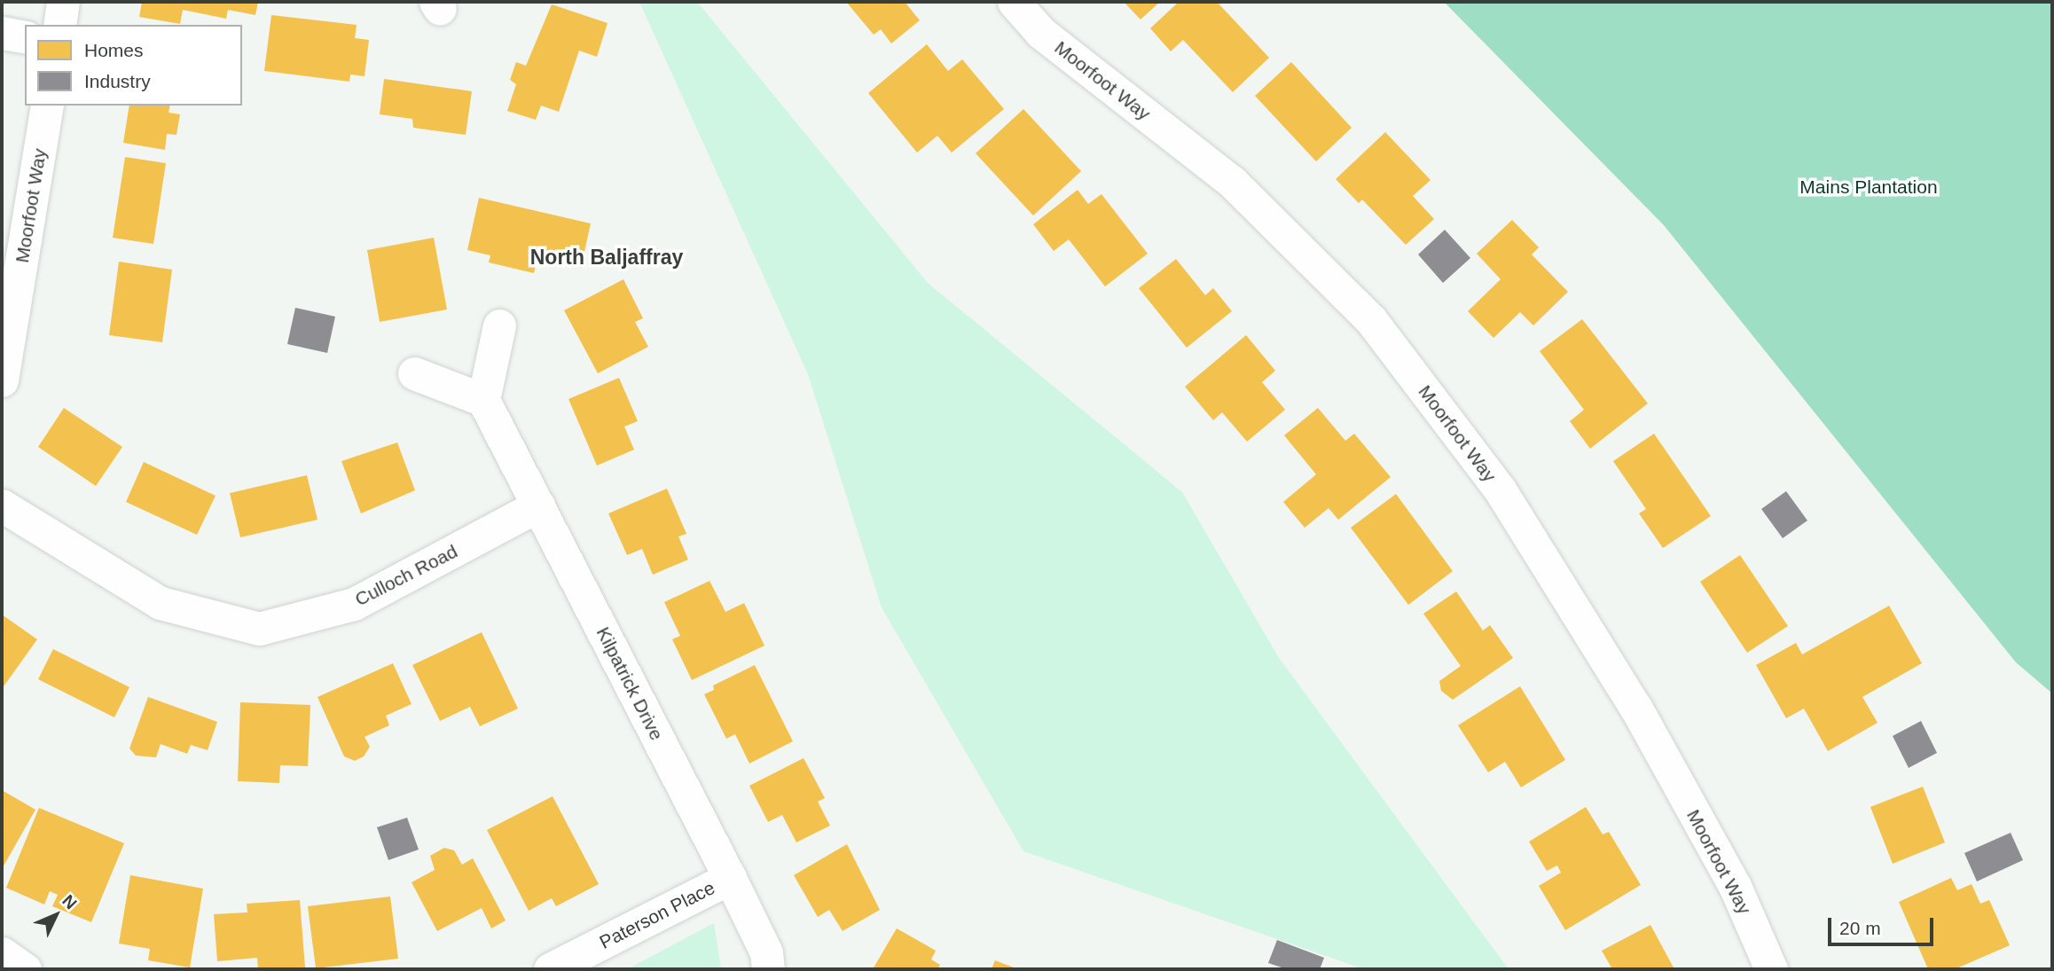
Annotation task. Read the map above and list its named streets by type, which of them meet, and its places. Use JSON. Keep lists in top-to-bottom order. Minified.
{"streets":{"street":["Moorfoot Way","Culloch Road","Kilpatrick Drive","Paterson Place"]},"crossings":[["Culloch Road","Kilpatrick Drive"],["Kilpatrick Drive","Paterson Place"]],"districts":["North Baljaffray"],"parks":["Mains Plantation"],"legend":["Homes","Industry"],"scale_bar":"20 m","north":"top right"}
